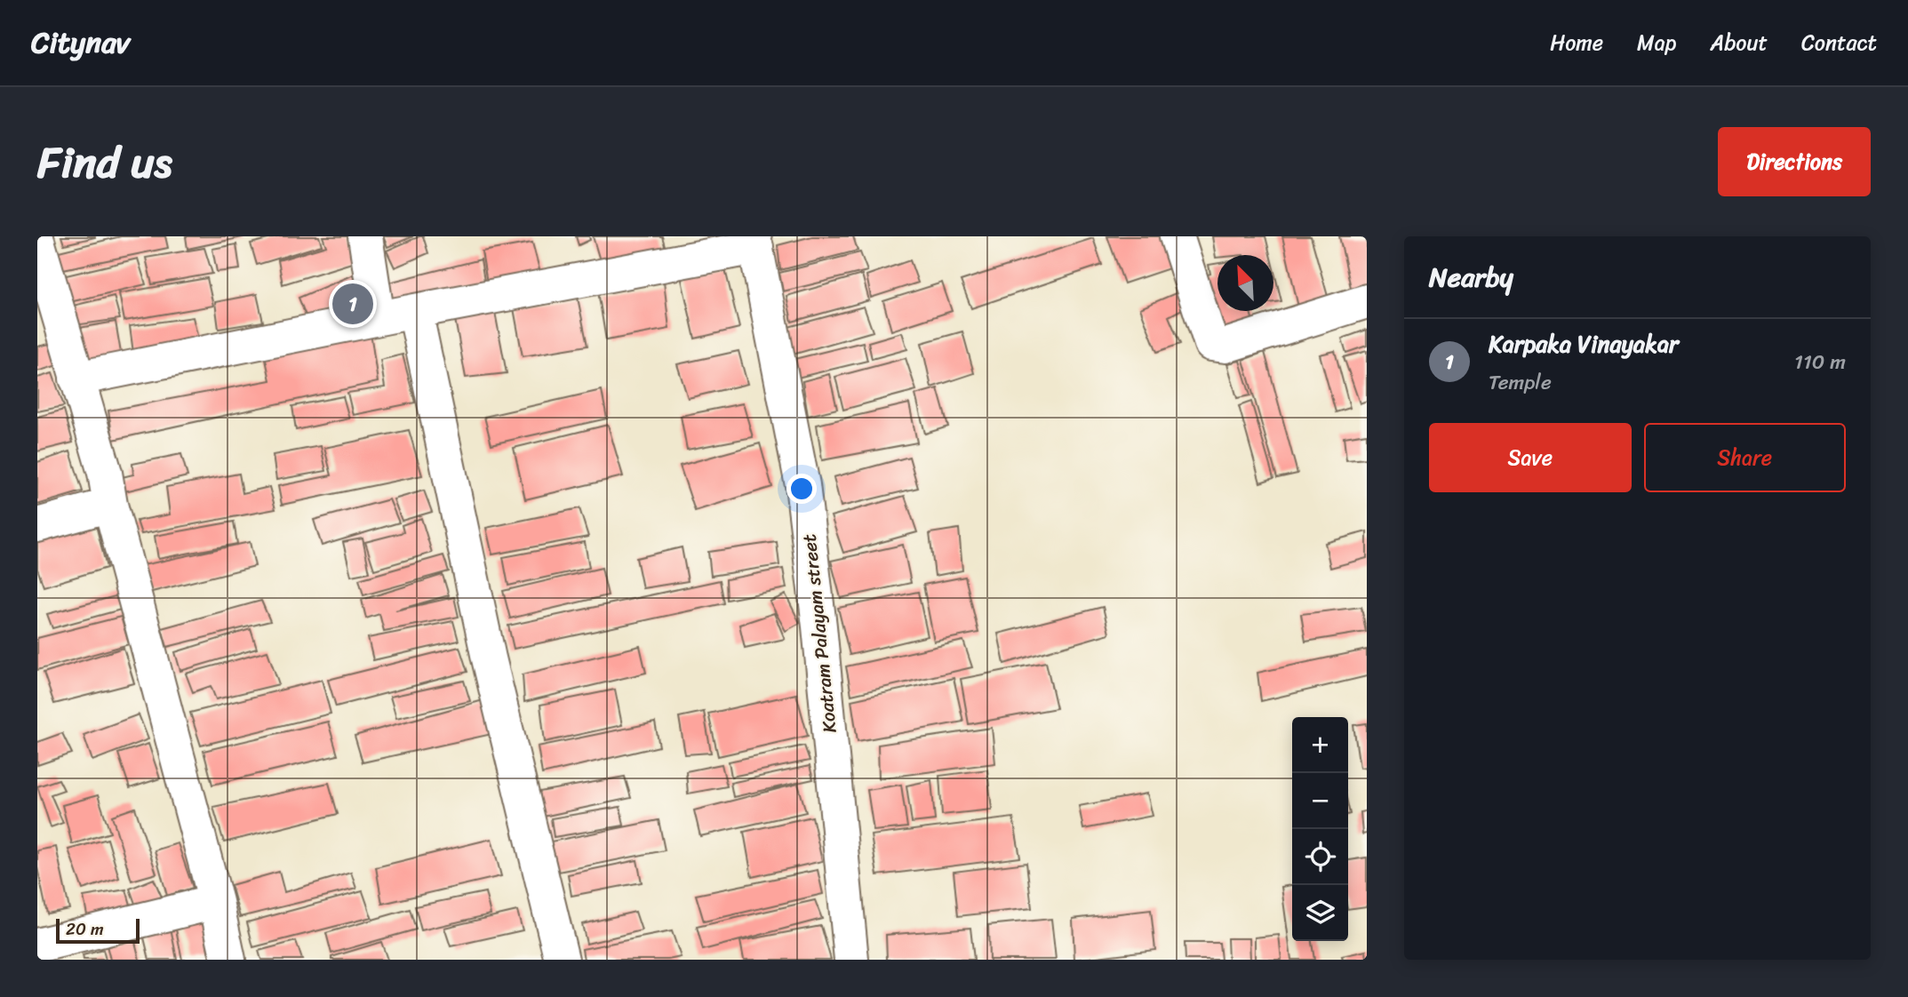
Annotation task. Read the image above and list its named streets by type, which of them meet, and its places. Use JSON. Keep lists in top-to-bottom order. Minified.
{"streets":{"street":["Koatram Palayam street"]},"scale_bar":"20 m","north":"top left","page":{"header":"Citynav","nav":["Home","Map","About","Contact"],"title":"Find us","buttons":["Directions",["Save","Share"]],"heading":"Nearby","pins":"1","list":[{"mark":"1","name":"Karpaka Vinayakar","note":"Temple","value":"110 m"}],"map_buttons":["+","−"],"scale":"20 m"}}
